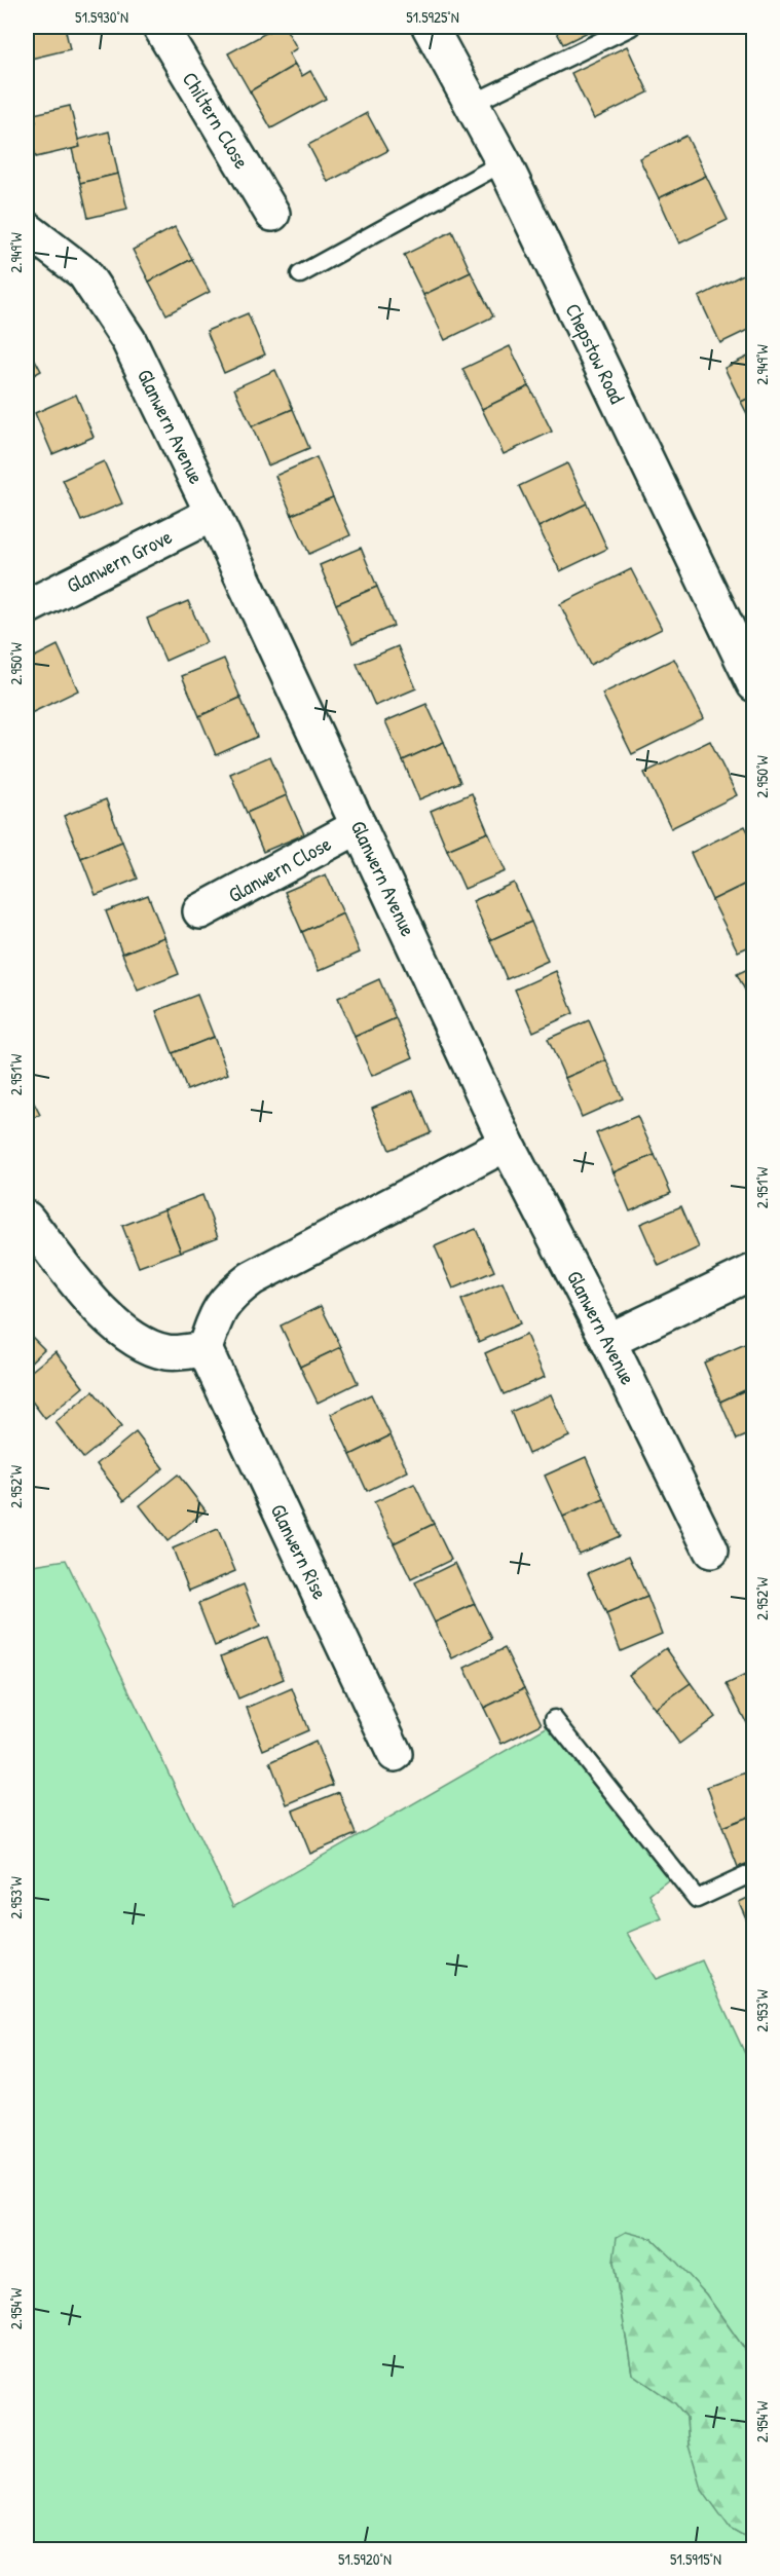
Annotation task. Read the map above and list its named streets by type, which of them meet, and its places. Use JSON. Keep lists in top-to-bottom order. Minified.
{"streets":{"street":["Chiltern Close","Chepstow Road","Glanwern Avenue","Glanwern Grove","Glanwern Close","Glanwern Rise"]},"crossings":[["Glanwern Avenue","Glanwern Grove"],["Glanwern Avenue","Glanwern Close"]],"coordinates":["51.5930°N","51.5925°N","2.949°W","2.950°W","2.951°W","2.952°W","2.953°W","2.954°W","51.5920°N","51.5915°N"]}
